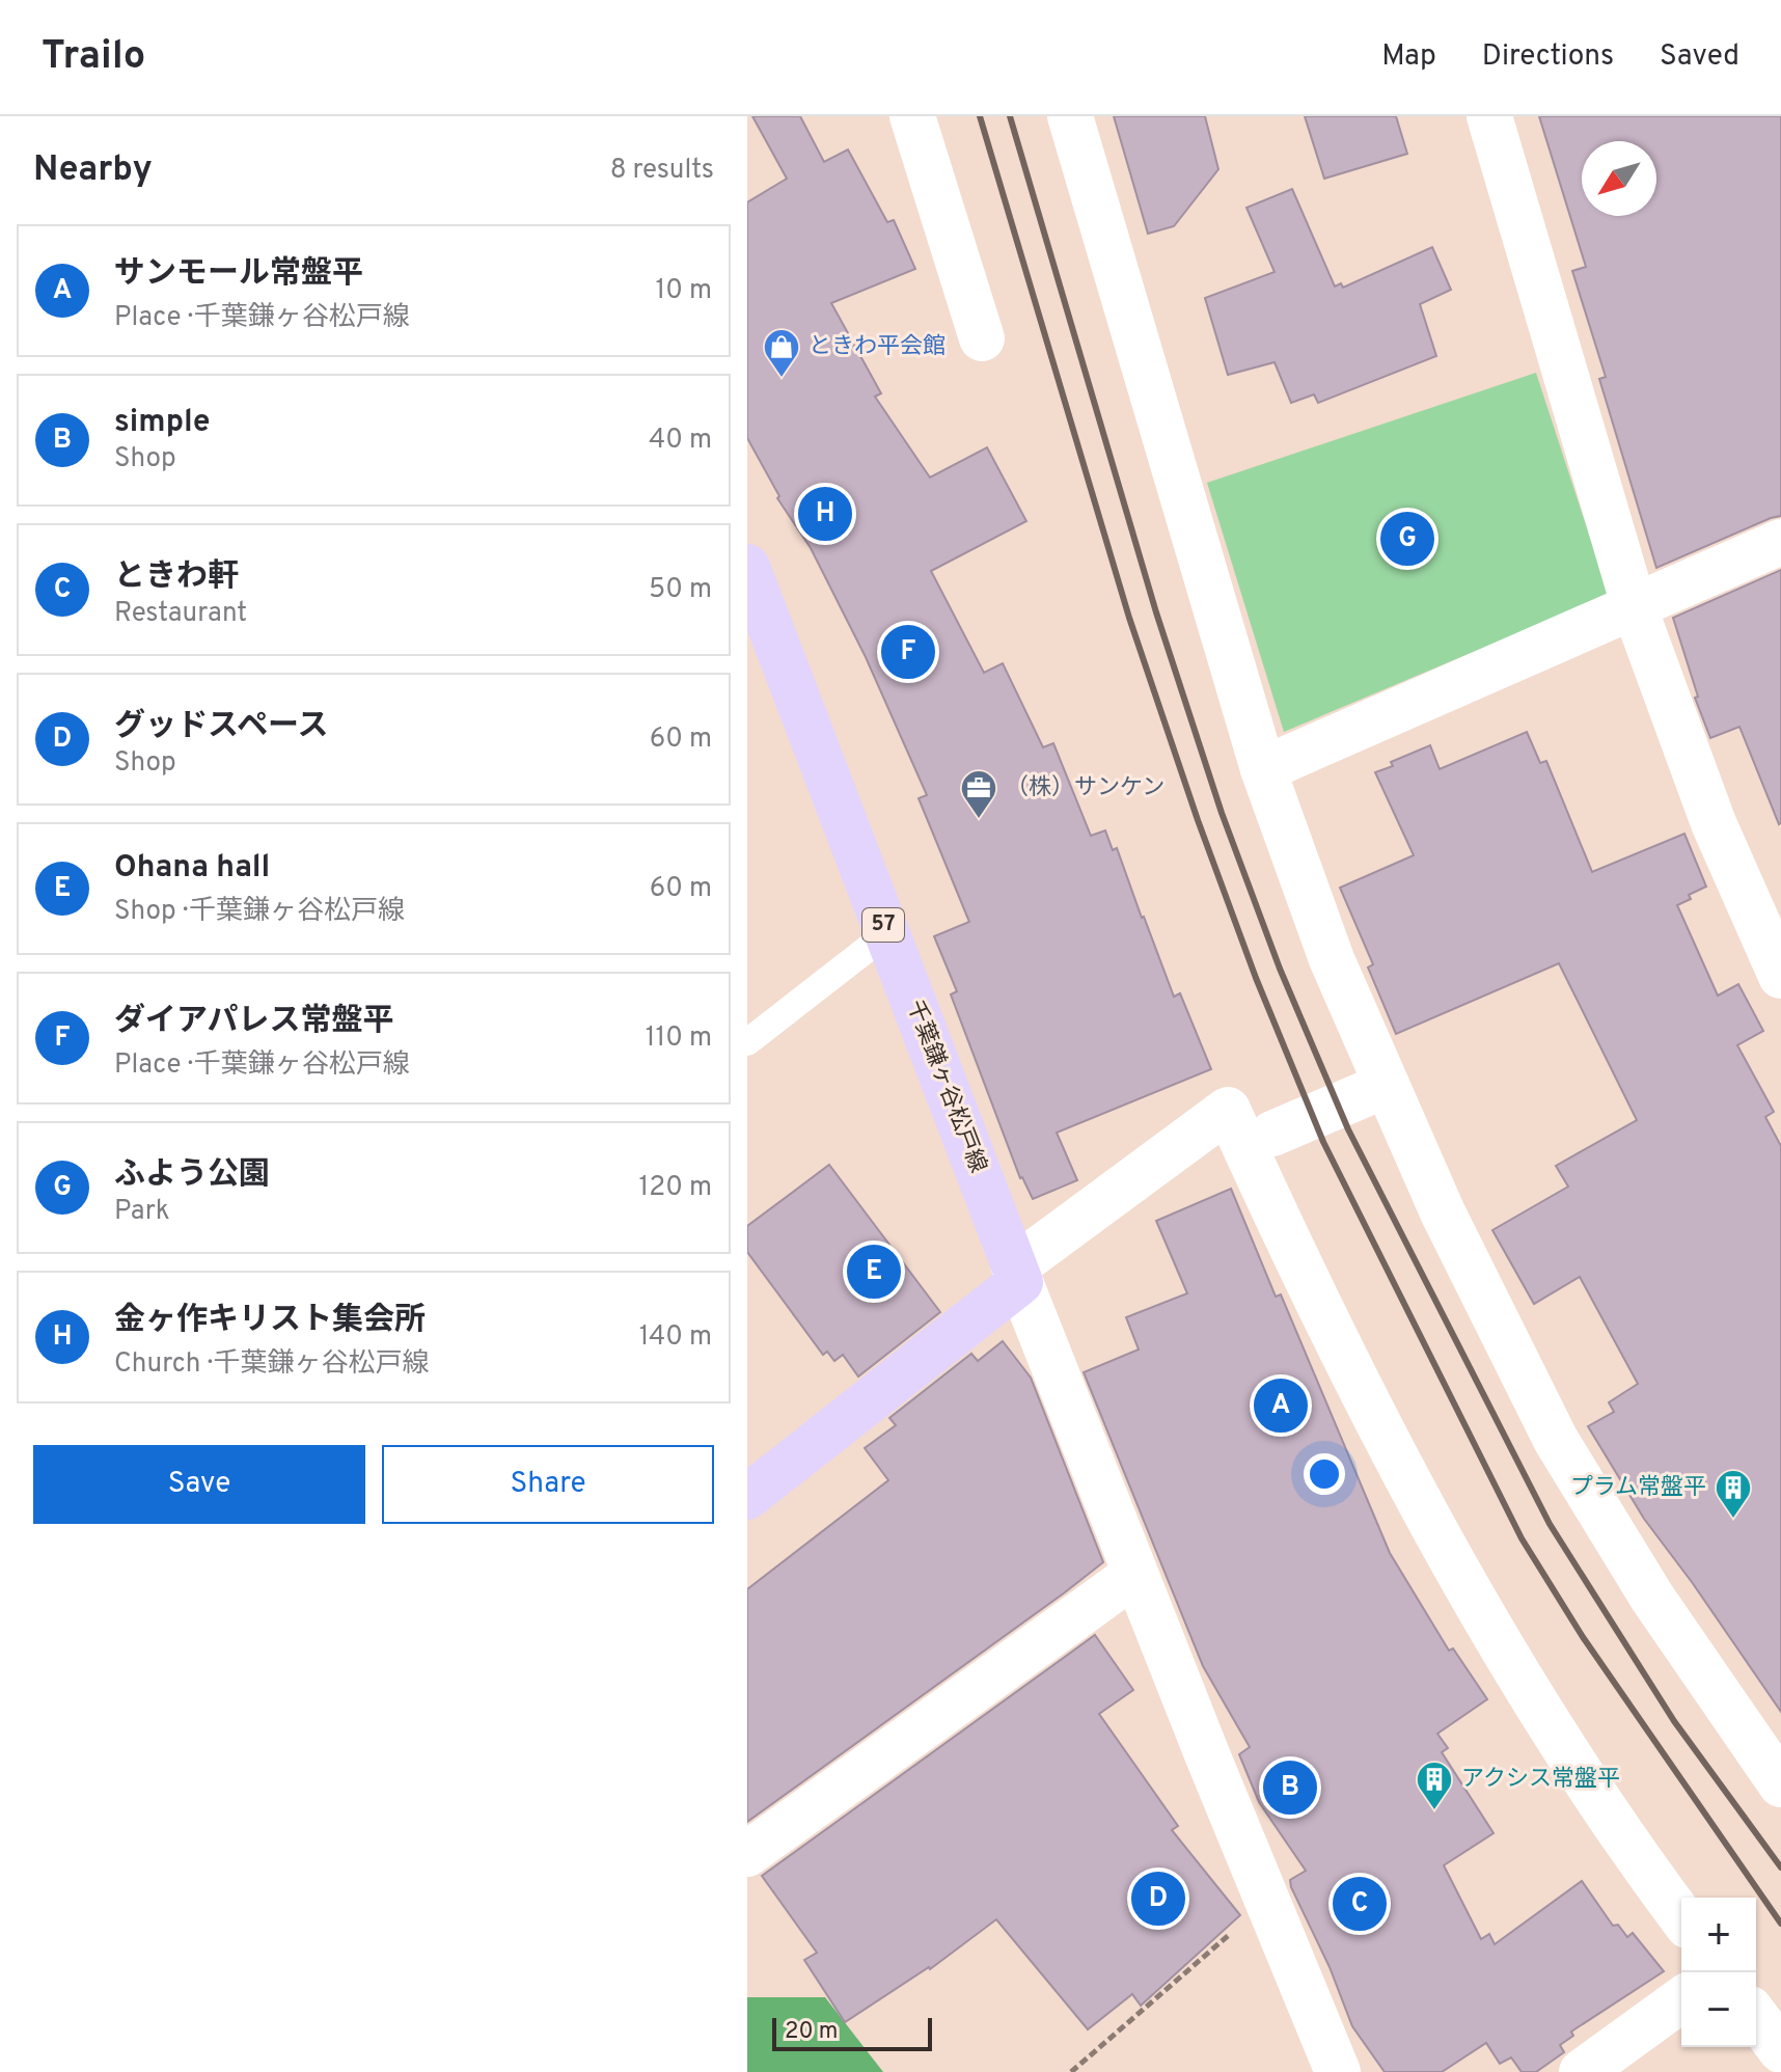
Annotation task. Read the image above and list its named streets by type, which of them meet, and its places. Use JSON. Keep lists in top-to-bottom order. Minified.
{"streets":{"main road":["57","千葉鎌ヶ谷松戸線"]},"places":{"shop":["ときわ平会館"],"office":["（株）サンケン"],"building":["プラム常盤平","アクシス常盤平"]},"scale_bar":"20 m","north":"bottom left","page":{"header":"Trailo","nav":["Map","Directions","Saved"],"heading":["Nearby","8 results"],"list":[{"mark":"A","name":"サンモール常盤平","note":"Place · 千葉鎌ヶ谷松戸線","value":"10 m"},{"mark":"B","name":"simple","note":"Shop","value":"40 m"},{"mark":"C","name":"ときわ軒","note":"Restaurant","value":"50 m"},{"mark":"D","name":"グッドスペース","note":"Shop","value":"60 m"},{"mark":"E","name":"Ohana hall","note":"Shop · 千葉鎌ヶ谷松戸線","value":"60 m"},{"mark":"F","name":"ダイアパレス常盤平","note":"Place · 千葉鎌ヶ谷松戸線","value":"110 m"},{"mark":"G","name":"ふよう公園","note":"Park","value":"120 m"},{"mark":"H","name":"金ヶ作キリスト集会所","note":"Church · 千葉鎌ヶ谷松戸線","value":"140 m"}],"pins":["H","G","F","E","A","B","D","C"],"buttons":["Save","Share"],"map_buttons":["+","−"],"scale":"20 m"}}
